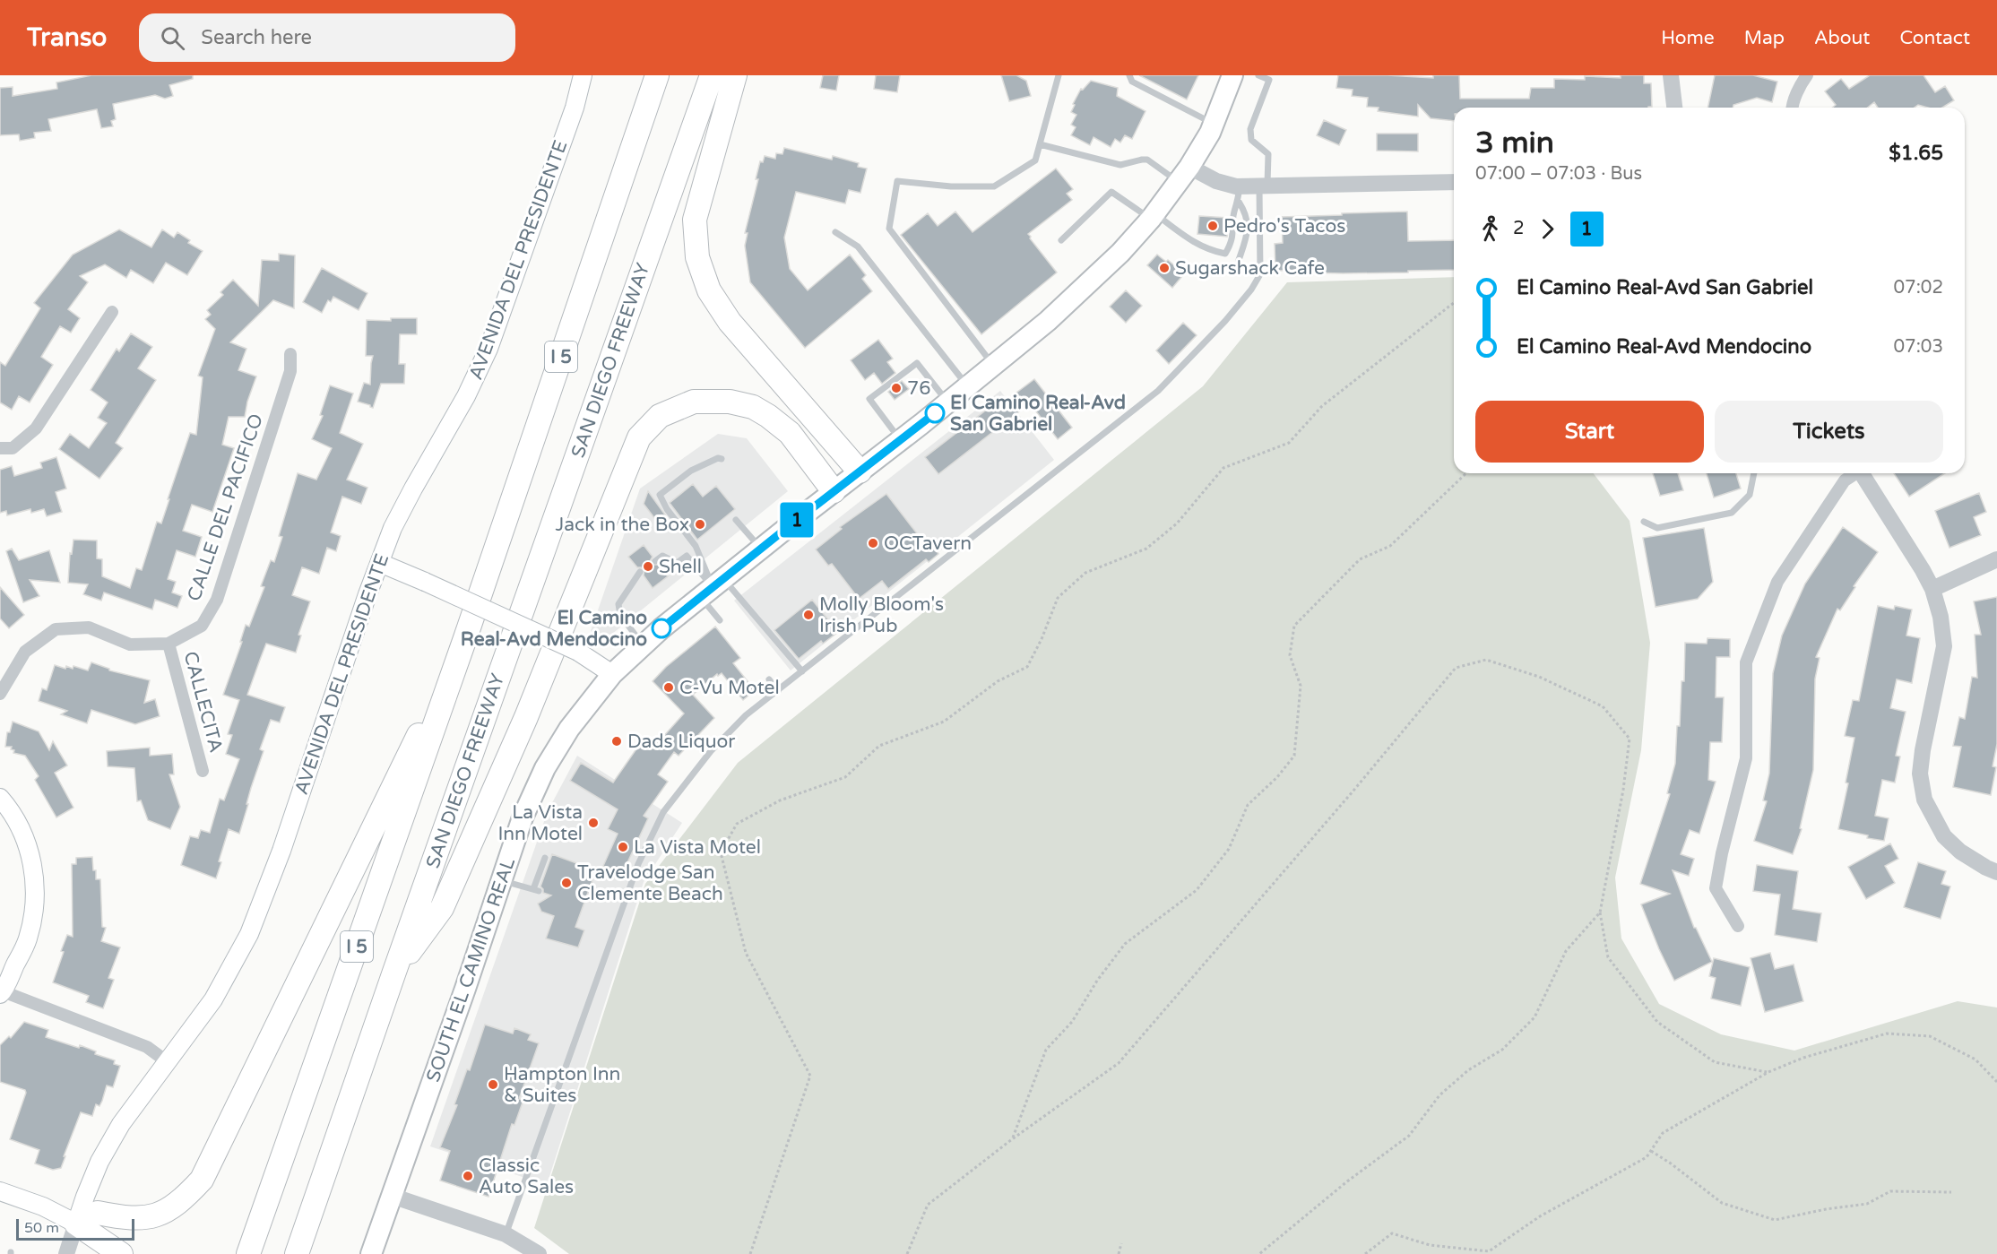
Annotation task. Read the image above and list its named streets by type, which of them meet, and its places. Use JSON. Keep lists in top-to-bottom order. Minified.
{"streets":{"highway":["I 5","SAN DIEGO FREEWAY"],"main road":["AVENIDA DEL PRESIDENTE","SOUTH EL CAMINO REAL"],"street":["CALLE DEL PACIFICO","CALLECITA"]},"crossings":[["CALLE DEL PACIFICO","CALLECITA"]],"places":["Pedro's Tacos","Sugarshack Cafe","76","El Camino Real-Avd San Gabriel","Jack in the Box","OCTavern","Shell","Molly Bloom's Irish Pub","El Camino Real-Avd Mendocino","C-Vu Motel","Dads Liquor","La Vista Inn Motel","La Vista Motel","Travelodge San Clemente Beach","Hampton Inn & Suites","Classic Auto Sales"],"lines":["bus line 1"],"scale_bar":"50 m","page":{"header":"Transo","search":"Search here","nav":["Home","Map","About","Contact"],"on_map":"1","heading":["3 min","07:00 – 07:03 · Bus","$1.65"],"legs":["2","1"],"list":[{"name":"El Camino Real-Avd San Gabriel","value":"07:02"},{"name":"El Camino Real-Avd Mendocino","value":"07:03"}],"buttons":["Start","Tickets"],"scale":"50 m"}}
